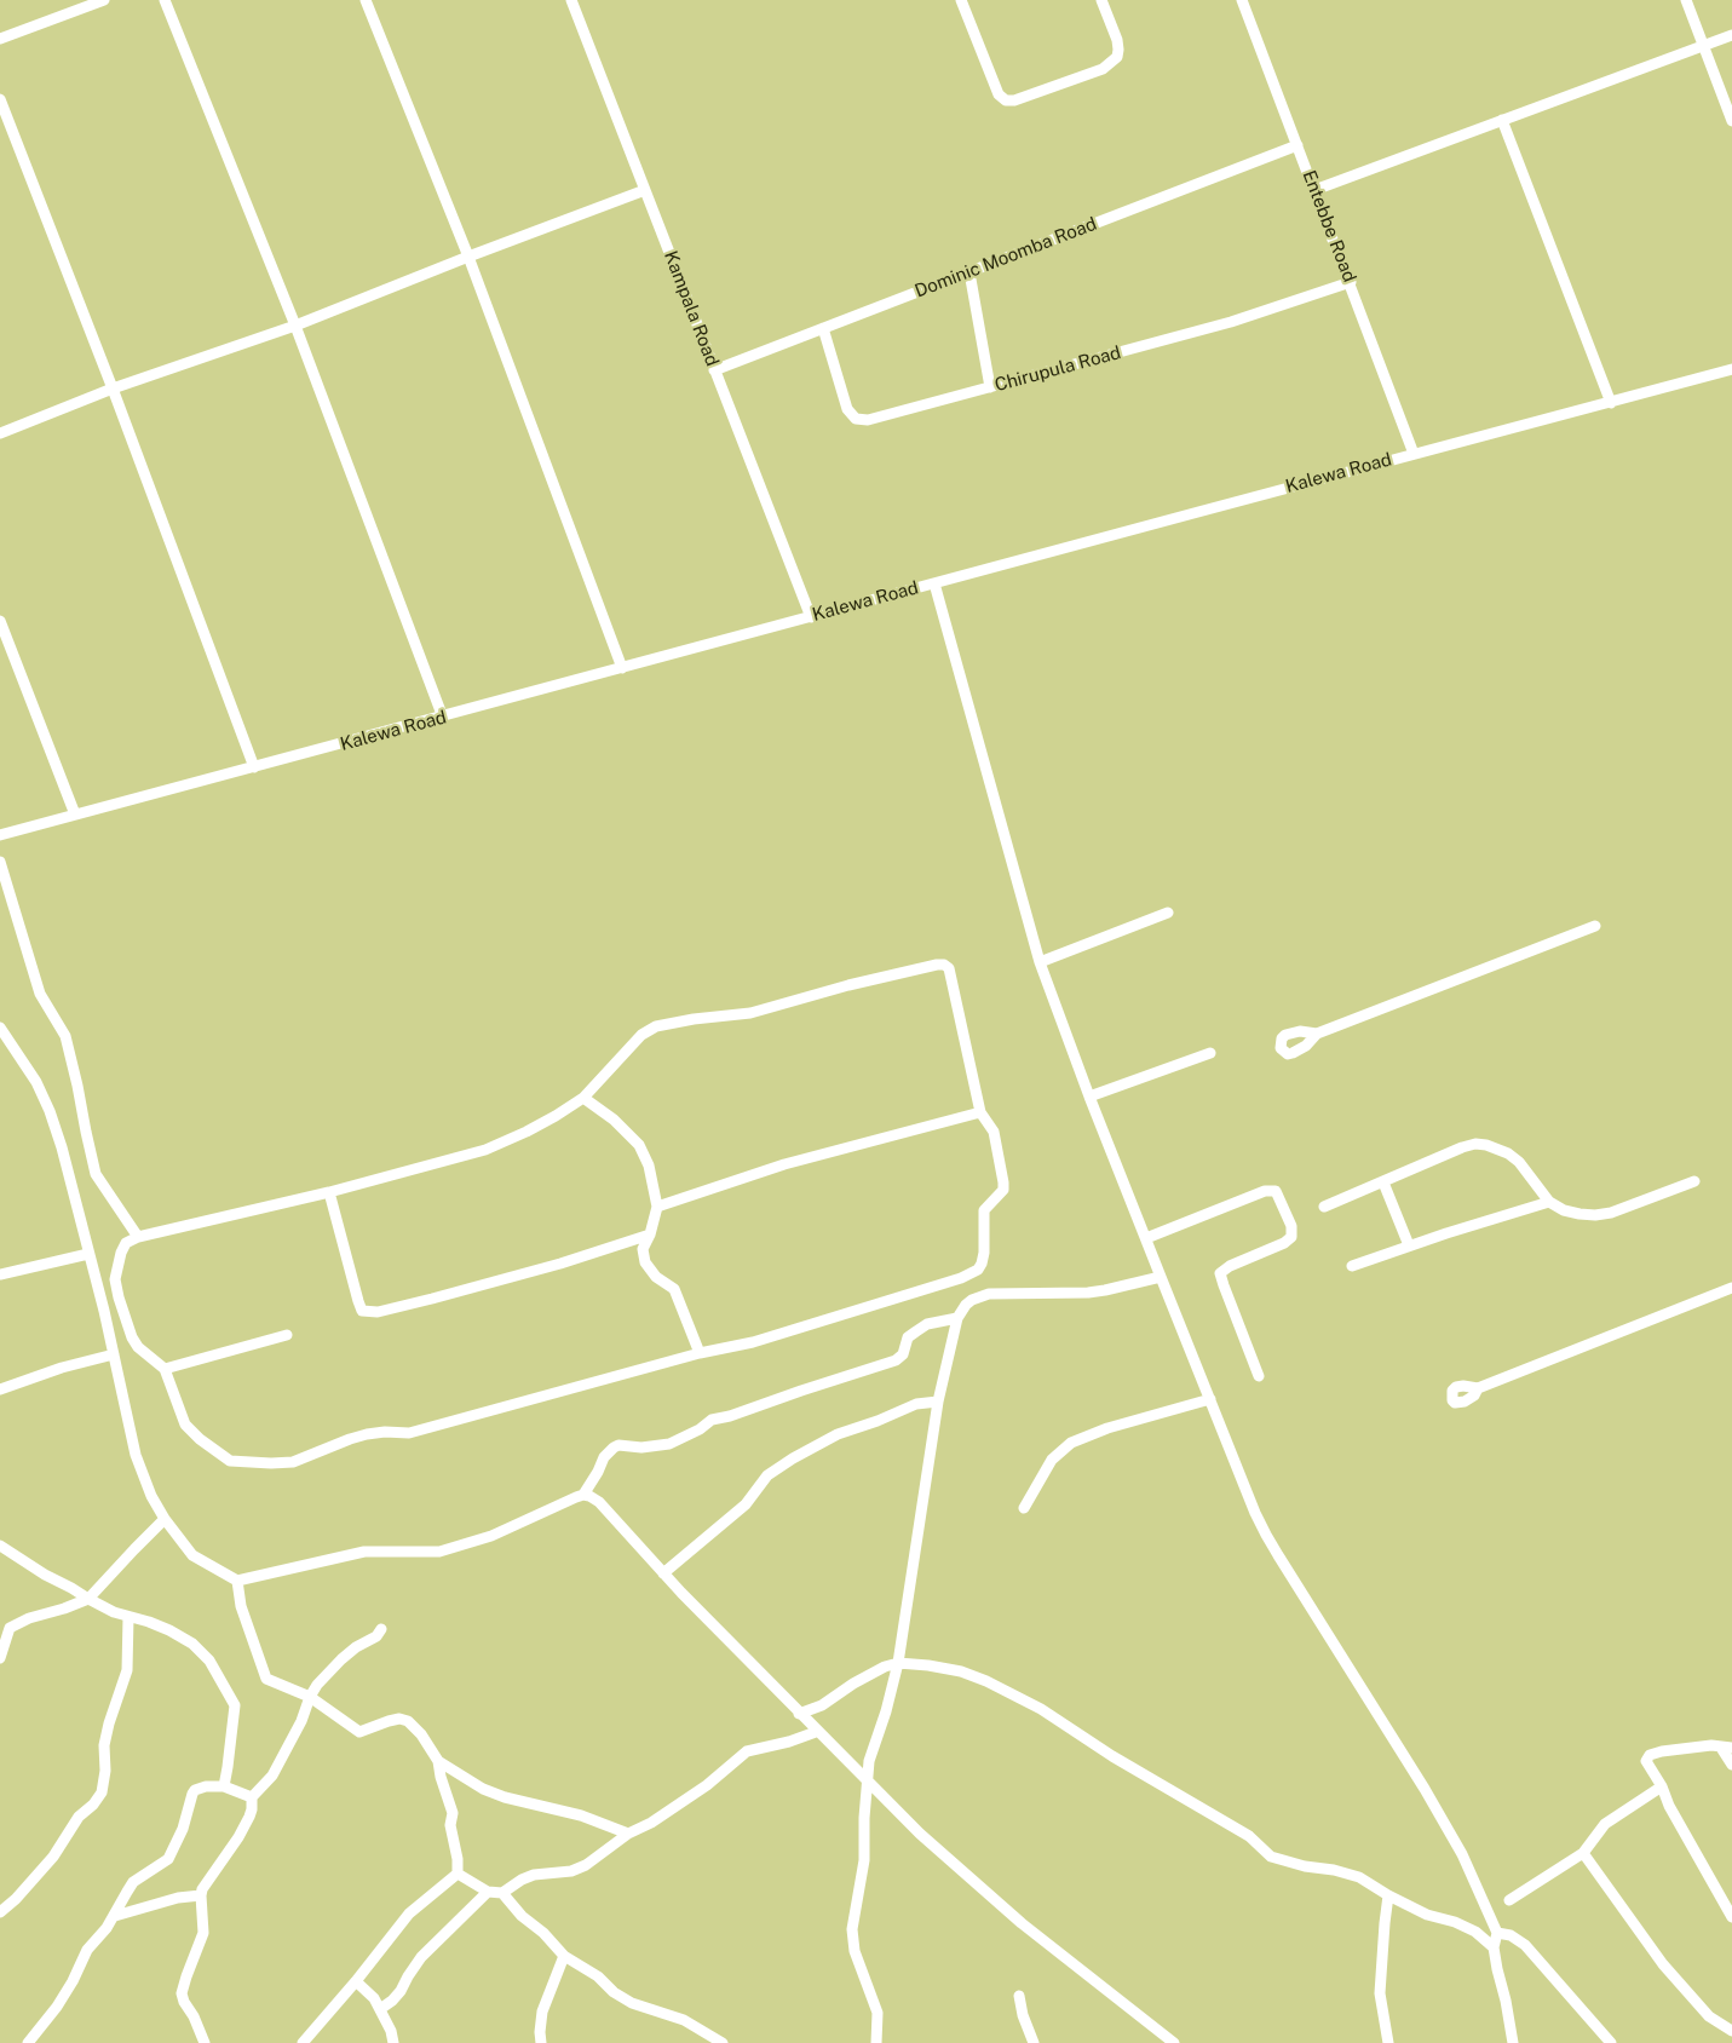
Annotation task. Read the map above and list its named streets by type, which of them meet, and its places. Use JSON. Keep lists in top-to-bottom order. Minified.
{"streets":{"street":["Entebbe Road","Dominic Moomba Road","Kampala Road","Chirupula Road","Kalewa Road"]},"crossings":[["Entebbe Road","Dominic Moomba Road"],["Entebbe Road","Chirupula Road"],["Entebbe Road","Kalewa Road"],["Dominic Moomba Road","Kampala Road"],["Dominic Moomba Road","Chirupula Road"],["Kampala Road","Kalewa Road"]]}
